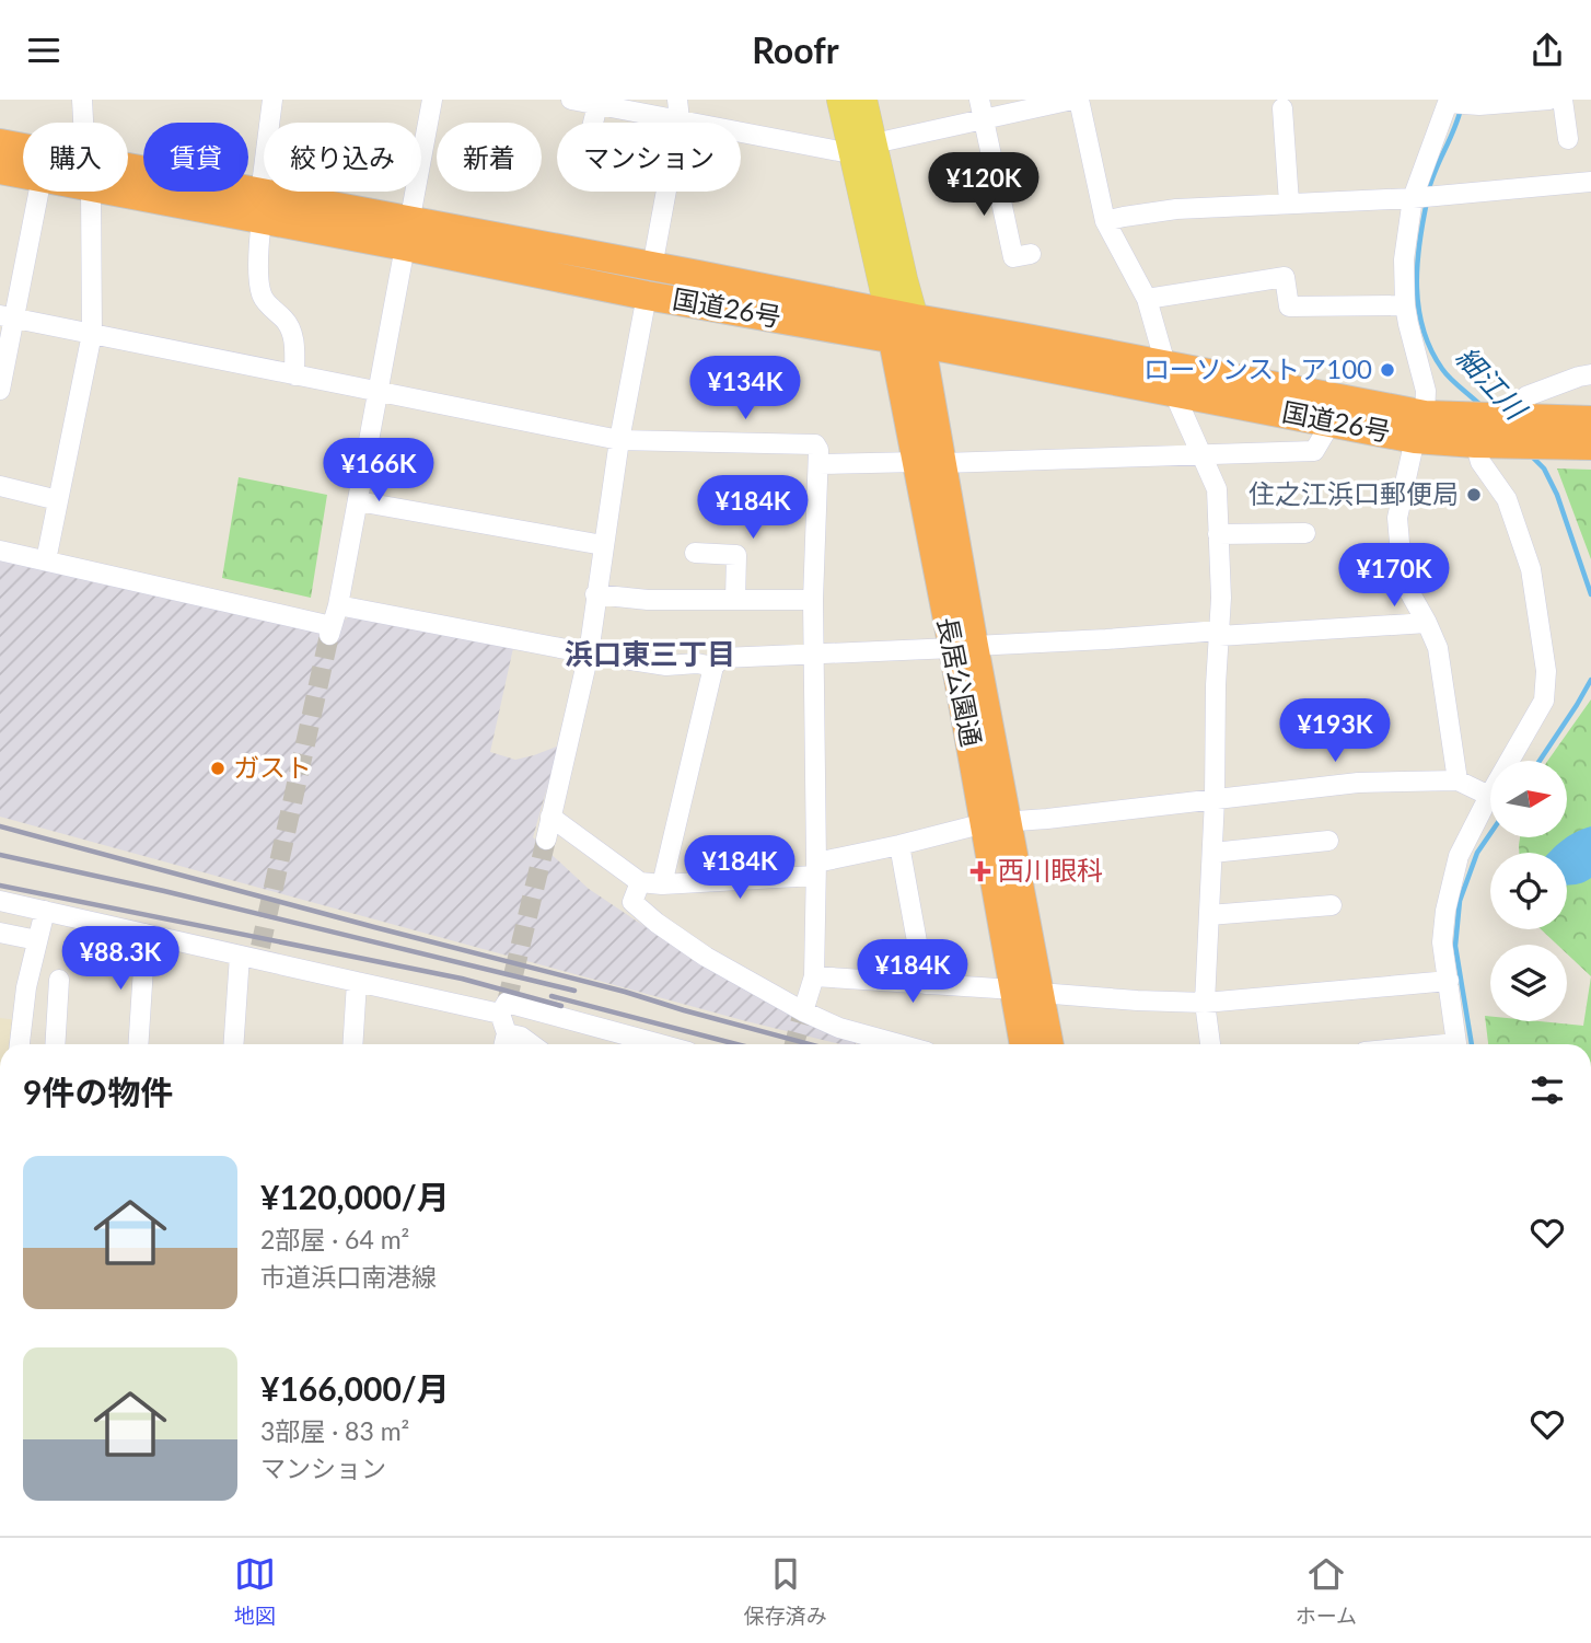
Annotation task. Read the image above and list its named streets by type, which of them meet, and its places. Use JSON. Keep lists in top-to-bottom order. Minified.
{"streets":{"highway":["国道26号","長居公園通"]},"crossings":[["国道26号","長居公園通"]],"districts":["浜口東三丁目"],"water":["細江川"],"places":{"other":["ローソンストア100","住之江浜口郵便局","ガスト"],"health":["西川眼科"]},"north":"right","page":{"header":"Roofr","chip":["購入","賃貸","絞り込み","新着","マンション"],"price":["¥120K","¥134K","¥166K","¥184K","¥170K","¥193K","¥184K","¥88.3K","¥184K"],"heading":"9件の物件","list":[{"name":"¥120,000/月","note":"2部屋 · 64 m² · 市道浜口南港線"},{"name":"¥166,000/月","note":"3部屋 · 83 m² · マンション"}],"tabs":["地図","保存済み","ホーム"]}}
